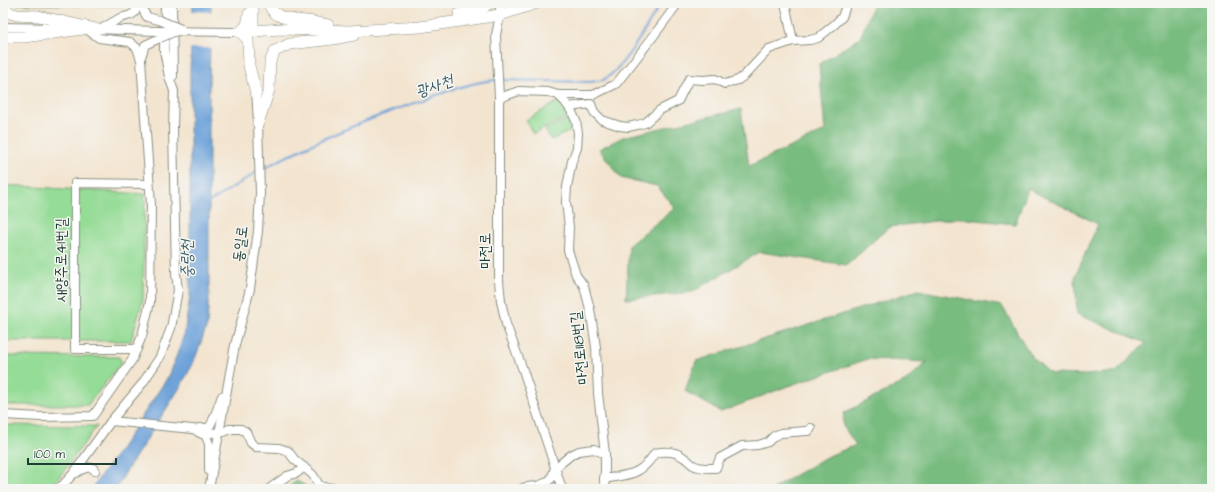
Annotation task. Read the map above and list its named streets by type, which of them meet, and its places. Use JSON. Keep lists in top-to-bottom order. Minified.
{"streets":{"main road":["동일로"],"street":["마전로","새양주로41번길","마전로118번길"]},"water":["광사천","중랑천"],"scale_bar":"100 m"}
